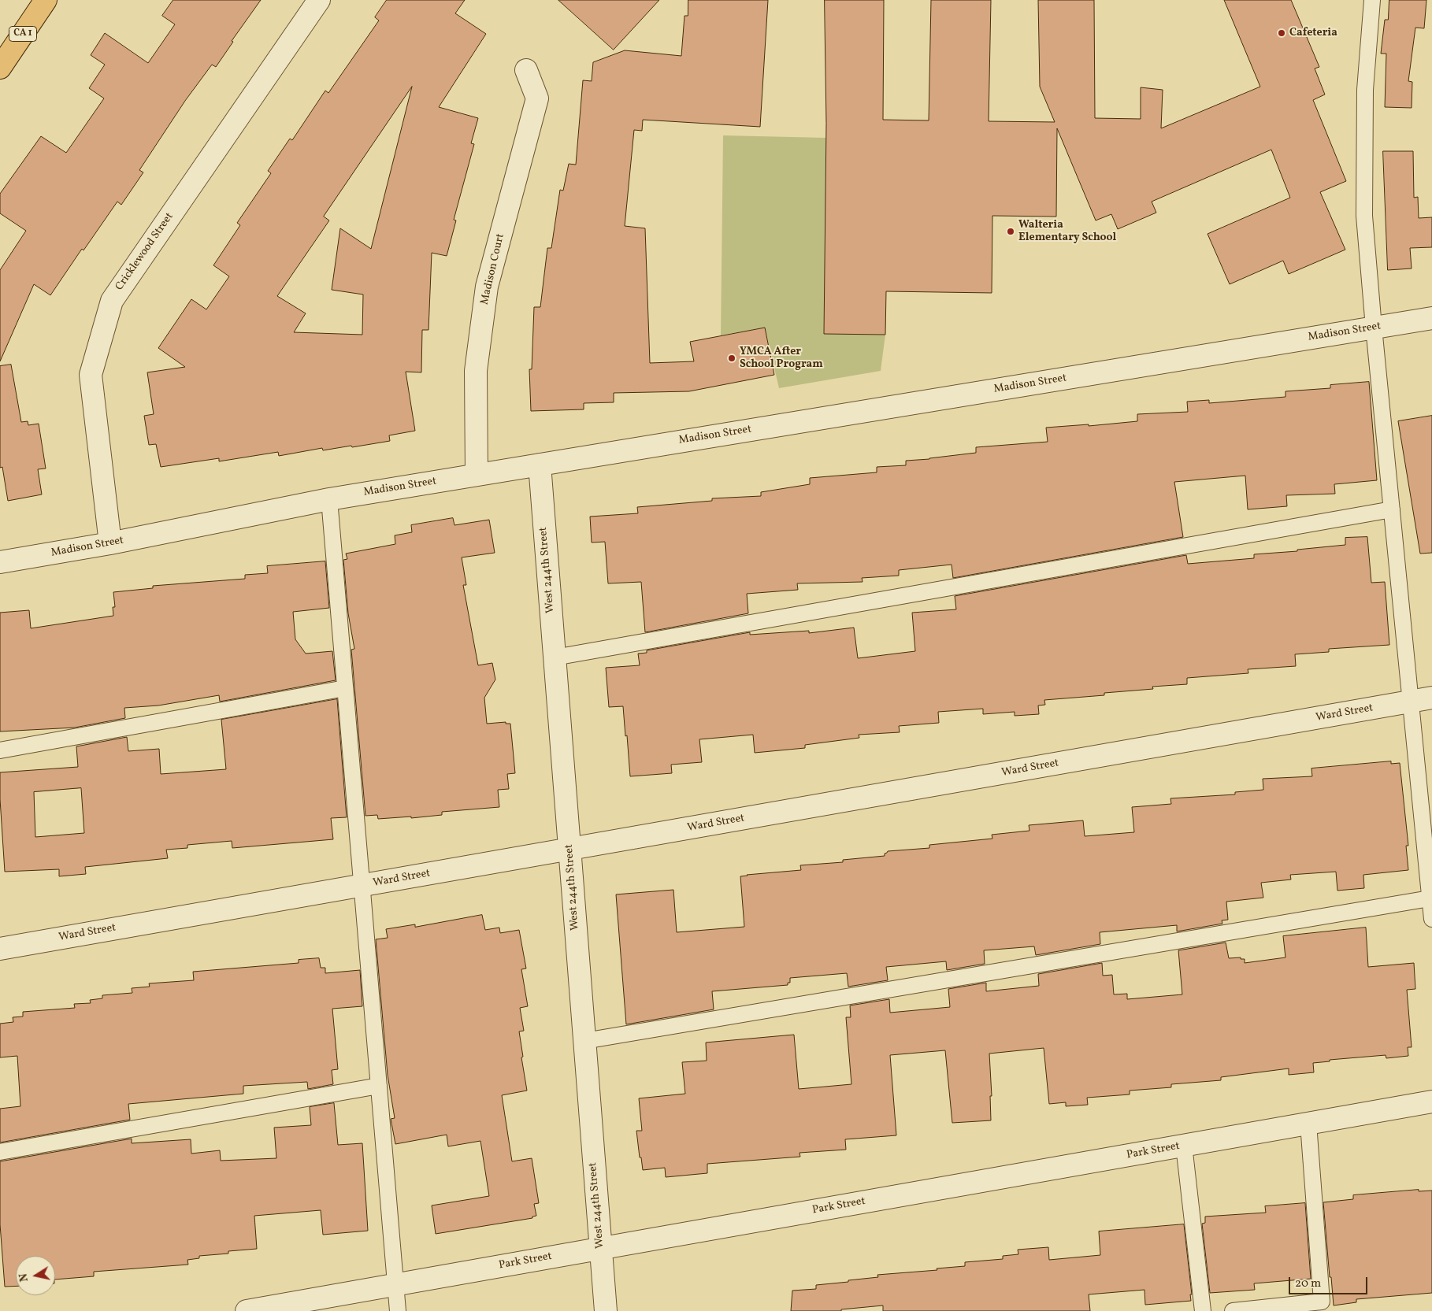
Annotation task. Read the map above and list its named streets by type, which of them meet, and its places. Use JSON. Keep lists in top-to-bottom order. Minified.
{"streets":{"highway":["CA 1"],"street":["Cricklewood Street","Madison Court","Madison Street","West 244th Street","Ward Street","Park Street"]},"crossings":[["Cricklewood Street","Madison Street"],["Madison Court","Madison Street"],["Madison Street","West 244th Street"],["West 244th Street","Ward Street"],["West 244th Street","Park Street"]],"places":["Cafeteria","Walteria Elementary School","YMCA After School Program"],"scale_bar":"20 m","north":"left"}
